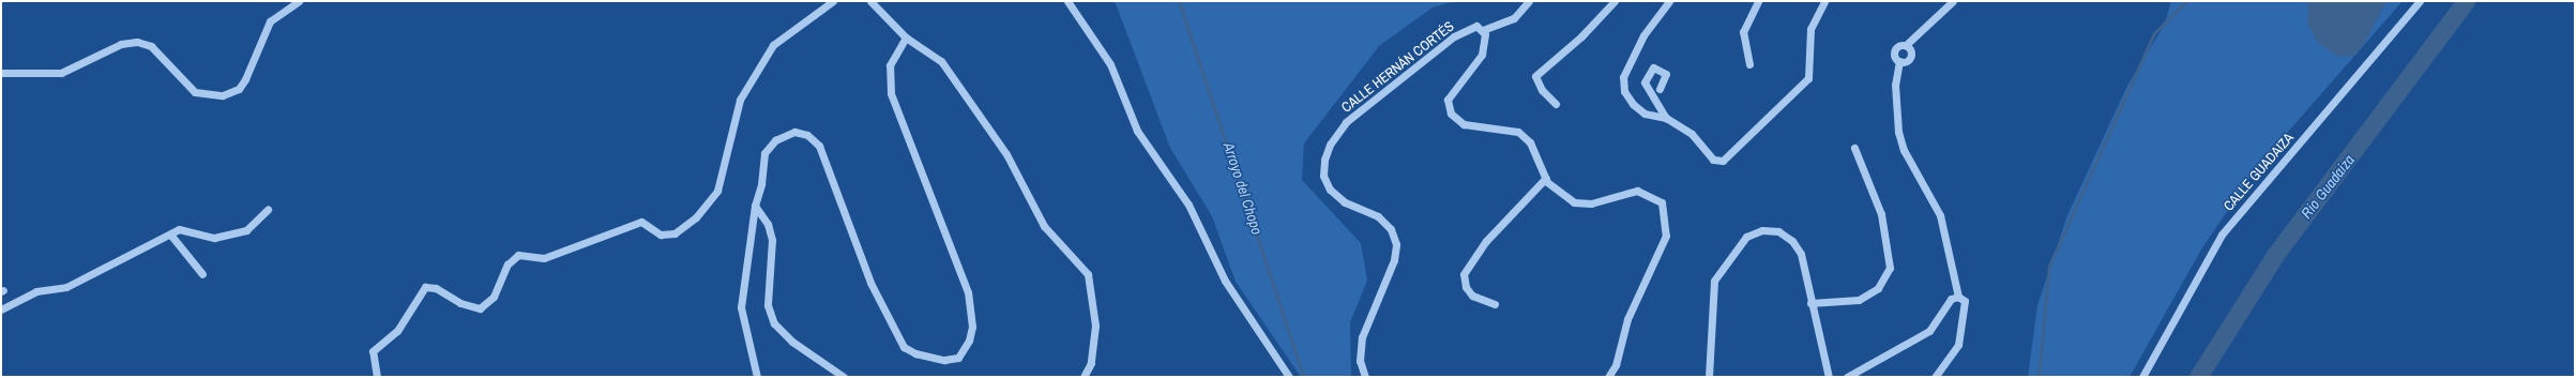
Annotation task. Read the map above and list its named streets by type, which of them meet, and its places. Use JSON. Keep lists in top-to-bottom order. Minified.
{"streets":{"street":["CALLE HERNÁN CORTÉS","CALLE GUADAIZA"]},"water":["Rio Guadaiza","Arroyo del Chopo"]}
